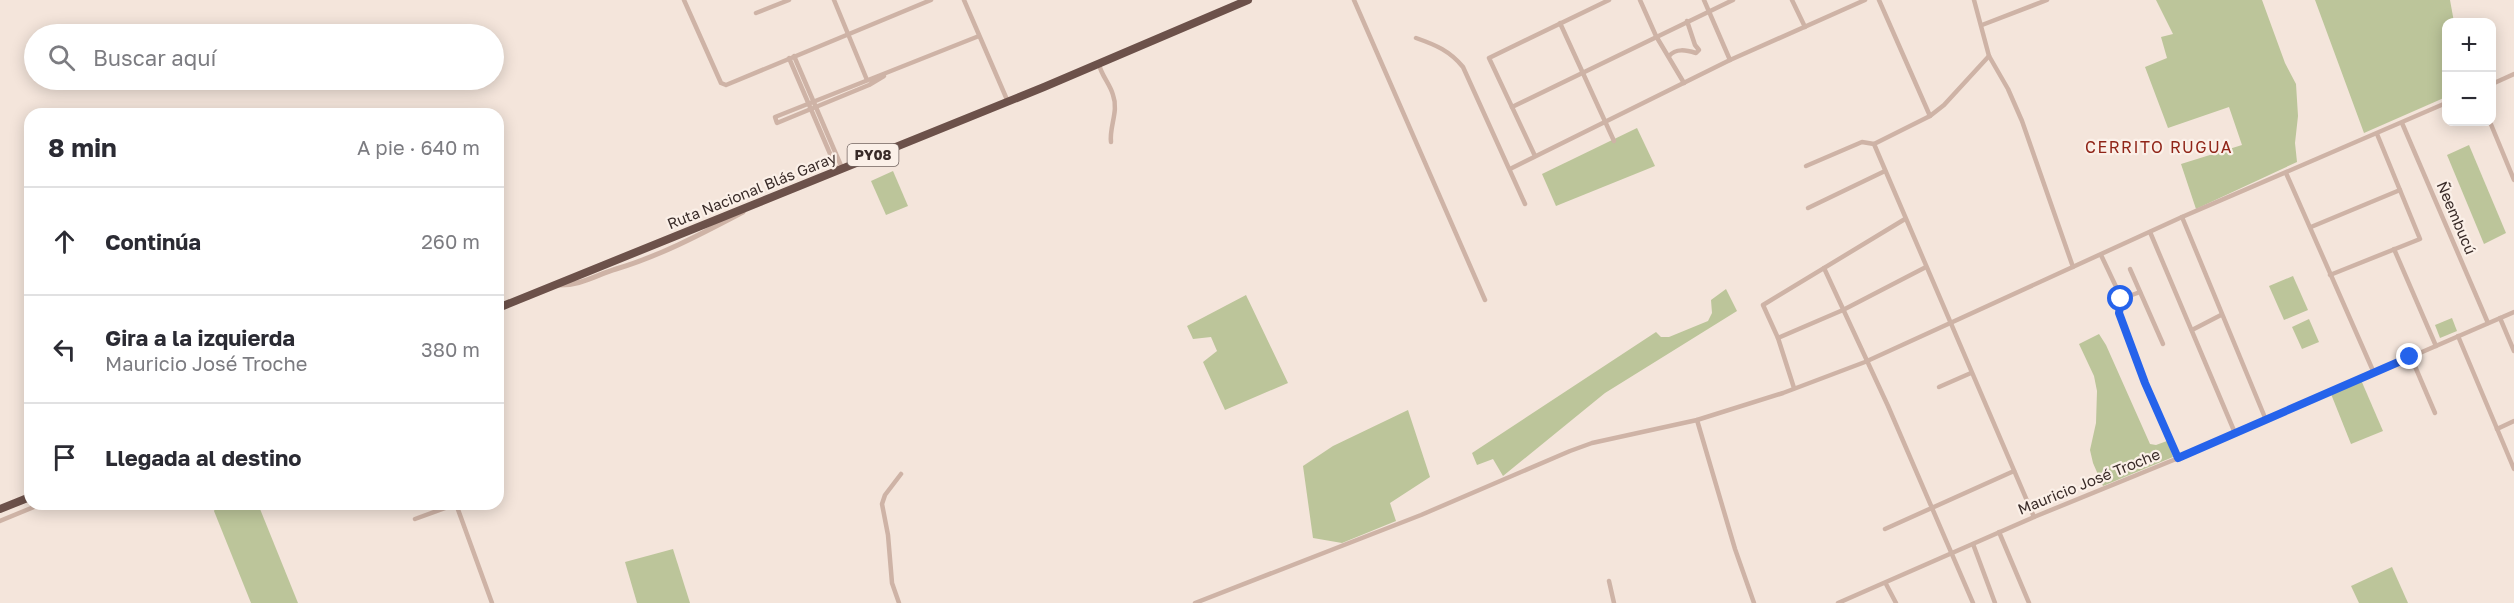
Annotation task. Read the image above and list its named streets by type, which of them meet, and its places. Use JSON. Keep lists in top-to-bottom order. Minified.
{"streets":{"highway":["PY08","Ruta Nacional Blás Garay"],"street":["Ñeembucú","Mauricio José Troche"]},"crossings":[["Ñeembucú","Mauricio José Troche"]],"districts":["CERRITO RUGUA"],"page":{"map_buttons":["+","−"],"search":"Buscar aquí","heading":["8 min","A pie · 640 m"],"list":[["Continúa","260 m"],["Gira a la izquierda","Mauricio José Troche","380 m"],"Llegada al destino"]}}
